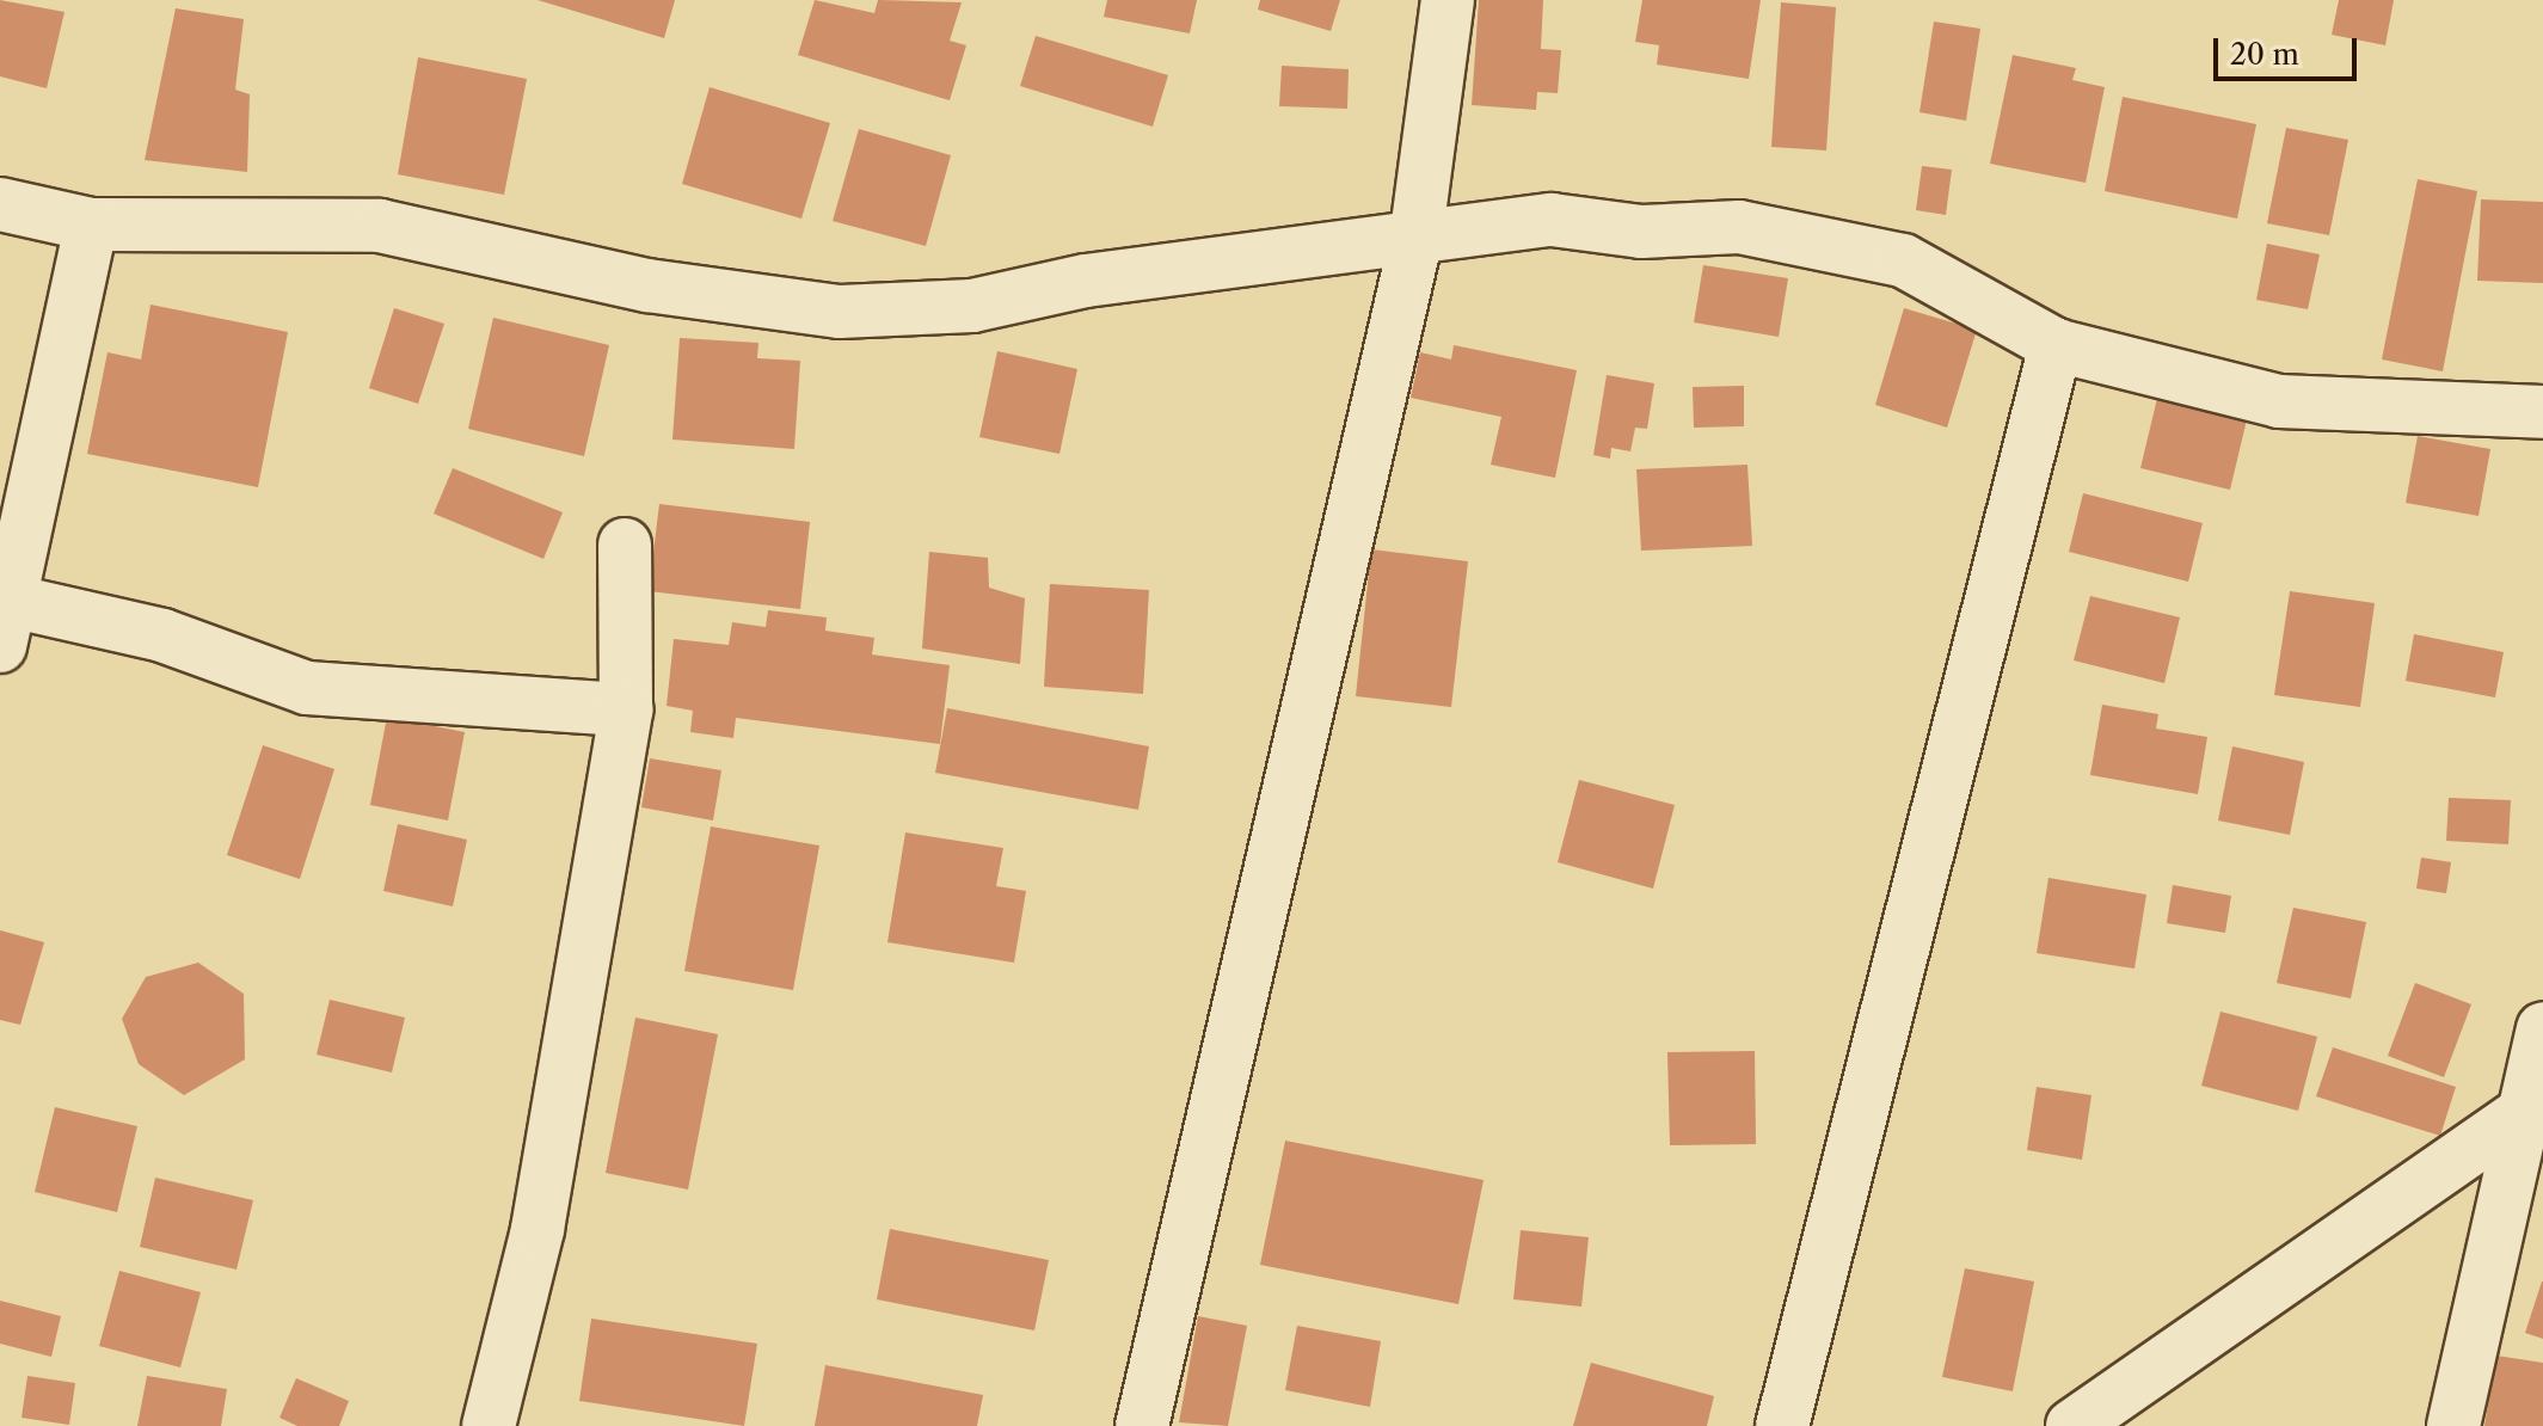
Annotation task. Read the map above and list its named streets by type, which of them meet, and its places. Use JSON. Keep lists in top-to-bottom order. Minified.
{"scale_bar":"20 m"}
